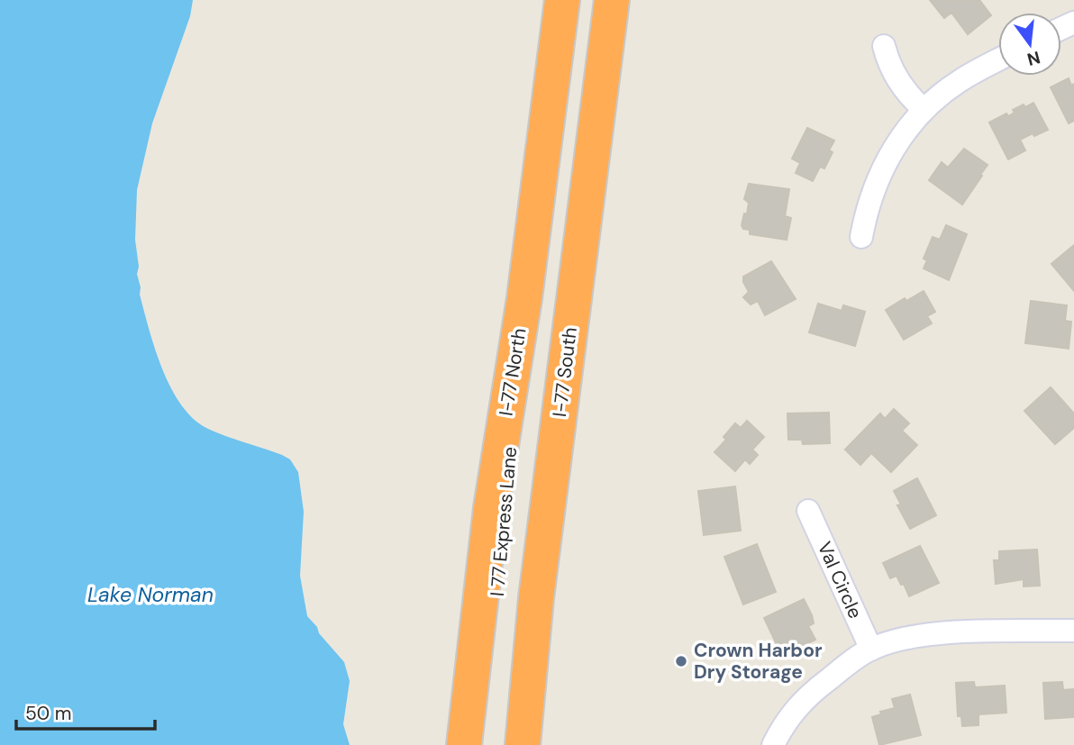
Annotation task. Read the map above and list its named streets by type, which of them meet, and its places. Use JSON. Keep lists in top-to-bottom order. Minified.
{"streets":{"highway":["I-77 North","I-77 South","I 77 Express Lane"],"street":["Val Circle"]},"crossings":[["I-77 North","I 77 Express Lane"],["I-77 South","I 77 Express Lane"]],"water":["Lake Norman"],"places":["Crown Harbor Dry Storage"],"scale_bar":"50 m","north":"bottom"}
